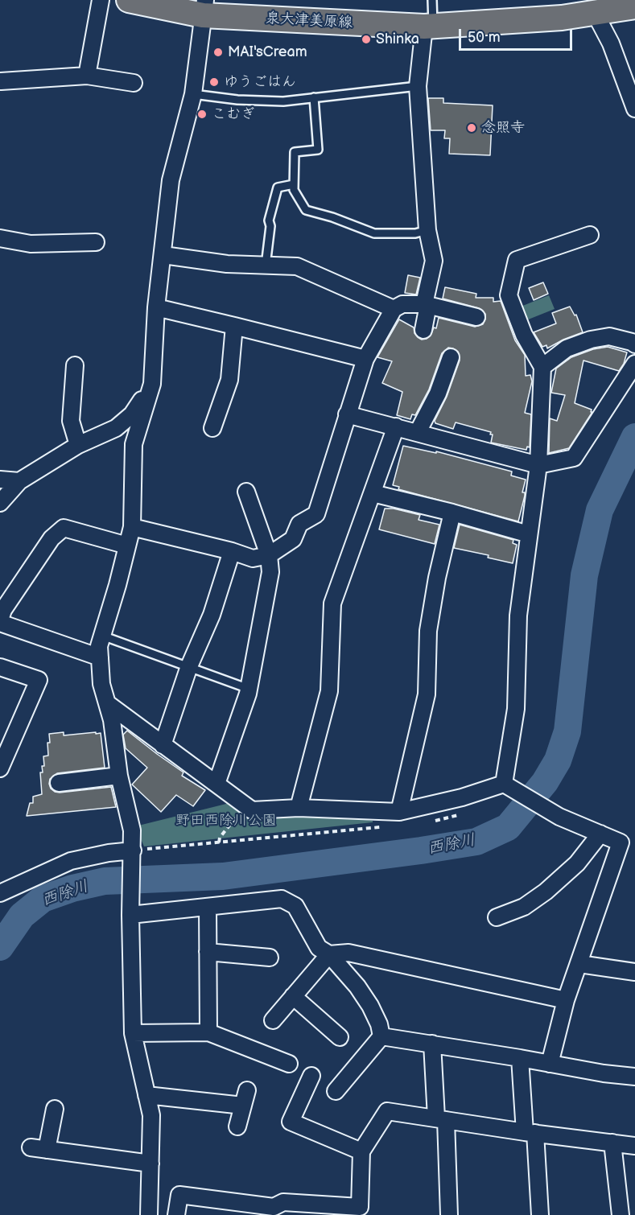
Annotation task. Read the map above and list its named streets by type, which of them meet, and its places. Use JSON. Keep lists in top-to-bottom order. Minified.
{"streets":{"main road":["泉大津美原線"]},"water":["西除川"],"parks":["野田西除川公園"],"places":["Shinka","MAI'sCream","ゆうごはん","こむぎ","念照寺"],"scale_bar":"50 m"}
